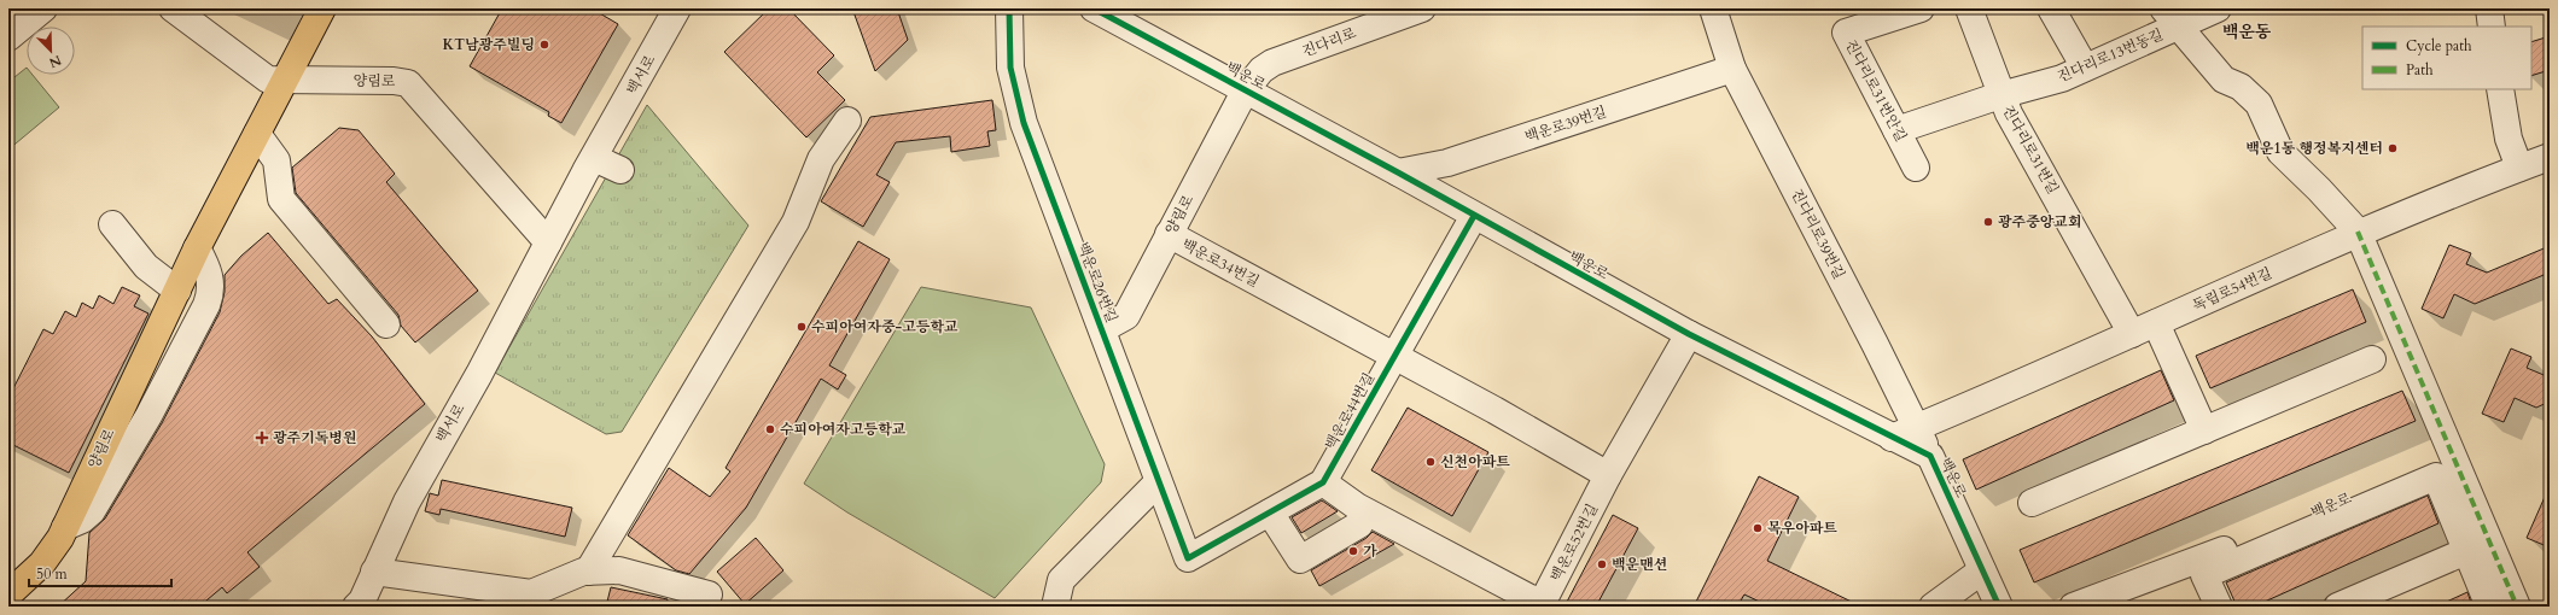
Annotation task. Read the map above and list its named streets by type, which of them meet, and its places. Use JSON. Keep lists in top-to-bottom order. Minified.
{"streets":{"main road":["양림로"],"street":["진다리로","진다리로13번동길","백서로","백운로","진다리로31번안길","백운로39번길","진다리로31번길","진다리로39번길","백운로34번길","백운로26번길","독립로54번길","백운로44번길","백운로52번길"]},"crossings":[["진다리로","백운로"],["진다리로","양림로"],["진다리로13번동길","진다리로31번안길"],["진다리로13번동길","진다리로31번길"],["백서로","양림로"],["백운로","양림로"],["백운로","백운로39번길"],["백운로","진다리로39번길"],["백운로","독립로54번길"],["백운로","백운로44번길"],["백운로","백운로52번길"],["양림로","백운로34번길"],["양림로","백운로26번길"],["백운로39번길","진다리로39번길"],["진다리로31번길","독립로54번길"],["진다리로39번길","독립로54번길"],["백운로34번길","백운로44번길"],["백운로44번길","백운로52번길"]],"districts":["백운동"],"places":{"other":["KT남광주빌딩","백운1동 행정복지센터","광주중앙교회","수피아여자중-고등학교","수피아여자고등학교","신천아파트","목우아파트","가","백운맨션"],"health":["광주기독병원"]},"legend":["Cycle path","Path"],"scale_bar":"50 m","north":"bottom right"}
